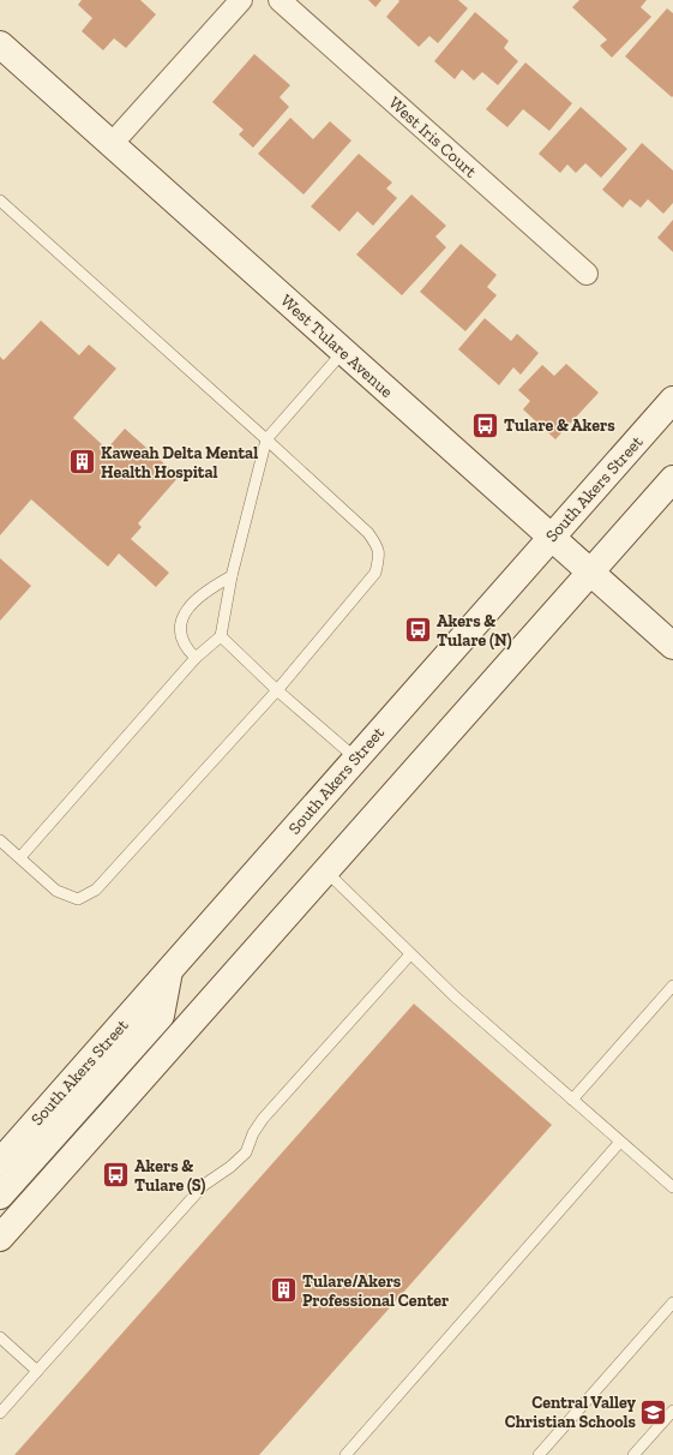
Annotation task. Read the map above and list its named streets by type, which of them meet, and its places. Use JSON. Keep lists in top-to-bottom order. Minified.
{"streets":{"main road":["West Tulare Avenue","South Akers Street"],"street":["West Iris Court"]},"crossings":[["West Tulare Avenue","South Akers Street"]],"places":{"bus stop":["Tulare & Akers","Akers & Tulare (N)","Akers & Tulare (S)"],"building":["Kaweah Delta Mental Health Hospital","Tulare/Akers Professional Center"],"school or university":["Central Valley Christian Schools"]}}
